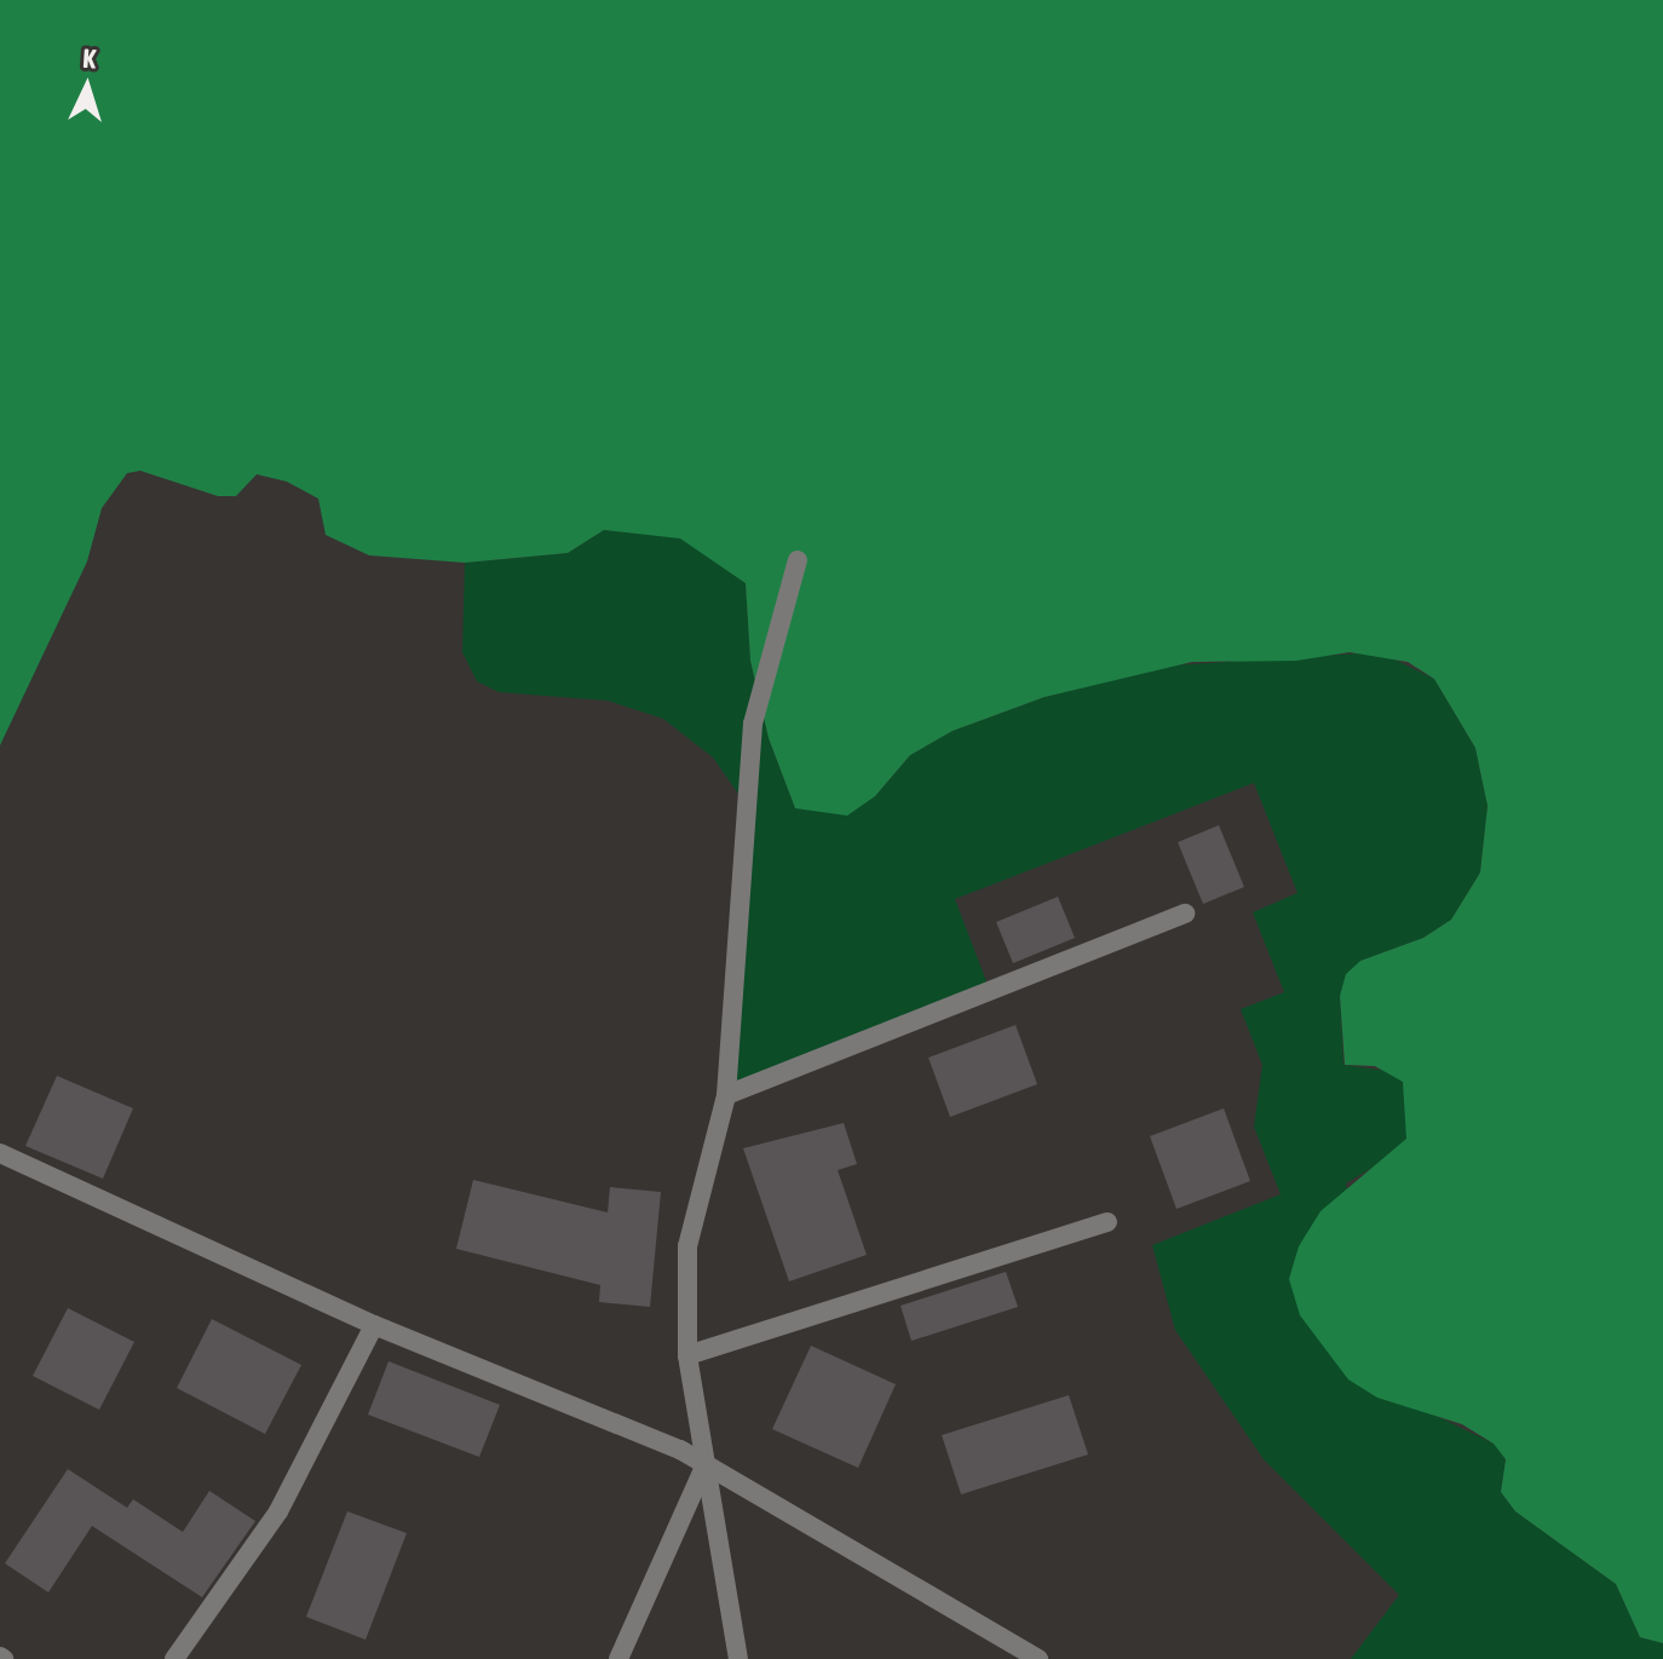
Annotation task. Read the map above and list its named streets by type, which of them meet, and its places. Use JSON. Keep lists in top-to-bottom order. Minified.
{"north":"top"}
